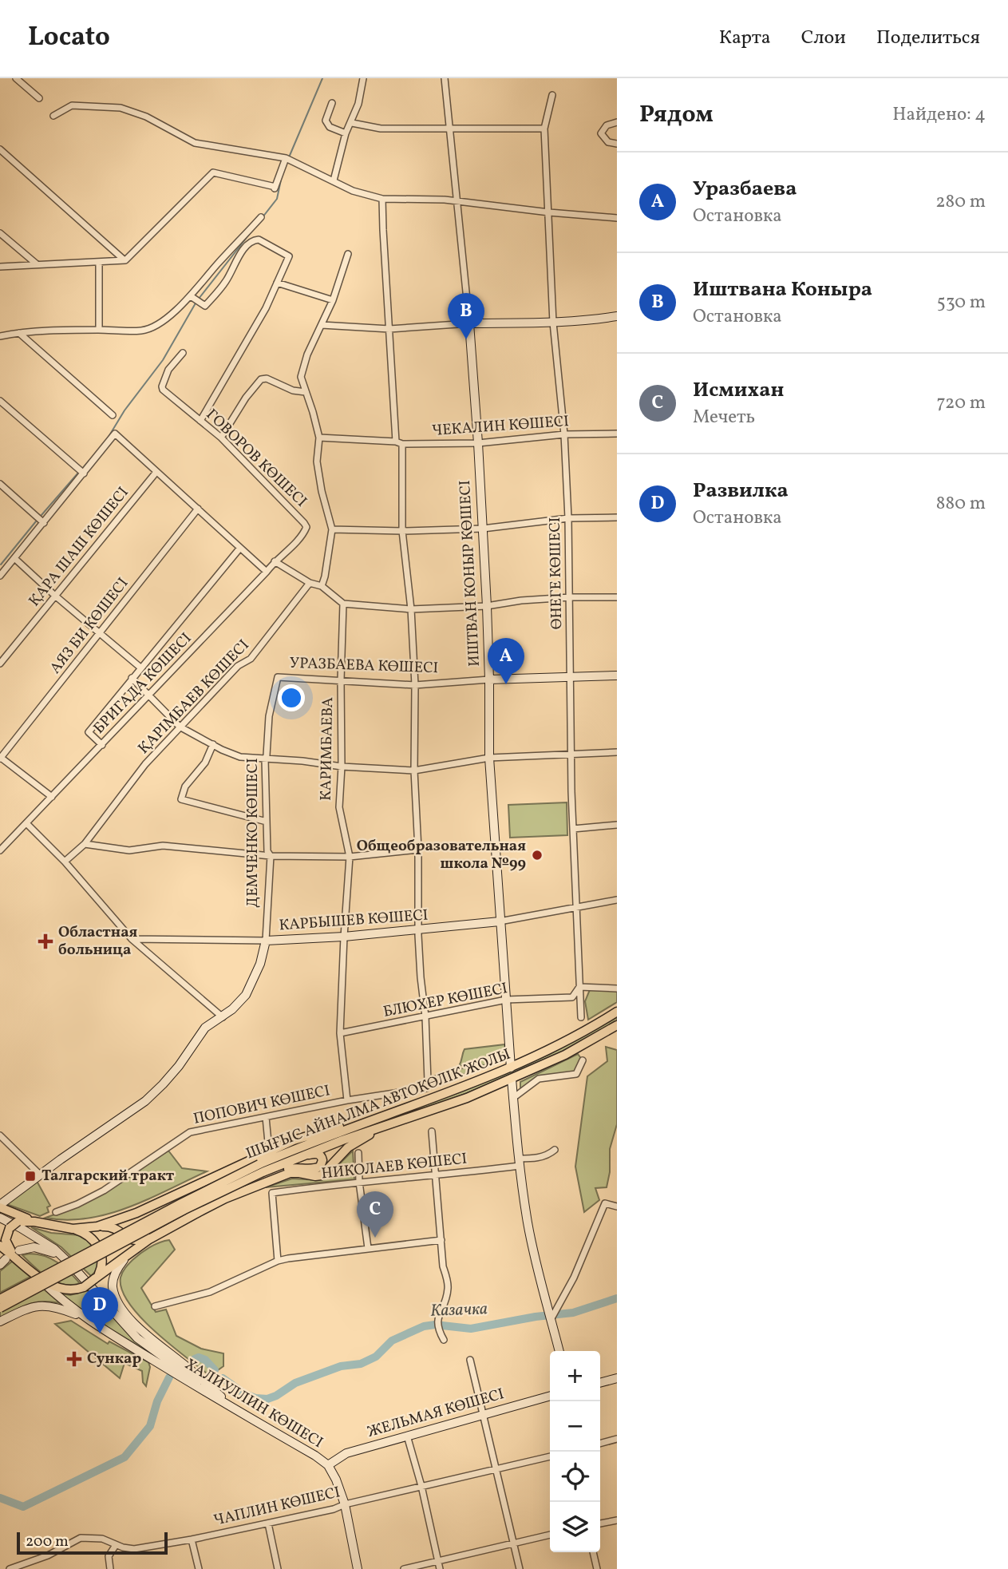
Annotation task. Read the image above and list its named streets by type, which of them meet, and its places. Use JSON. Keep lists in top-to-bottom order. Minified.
{"streets":{"main road":["ШЫҒЫС АЙНАЛМА АВТОКӨЛІК ЖОЛЫ"],"street":["ЧЕКАЛИН КӨШЕСІ","ГОВОРОВ КӨШЕСІ","ҚАРА ШАШ КӨШЕСІ","ИШТВАН КОНЫР КӨШЕСІ","ӨНЕГЕ КӨШЕСІ","АЯЗ БИ КӨШЕСІ","УРАЗБАЕВА КӨШЕСІ","БРИГАДА КӨШЕСІ","ҚАРІМБАЕВ КӨШЕСІ","КАРИМБАЕВА","ДЕМЧЕНКО КӨШЕСІ","КАРБЫШЕВ КӨШЕСІ","БЛЮХЕР КӨШЕСІ","ПОПОВИЧ КӨШЕСІ","НИКОЛАЕВ КӨШЕСІ","ХАЛИУЛЛИН КӨШЕСІ","ЖЕЛЬМАЯ КӨШЕСІ","ЧАПЛИН КӨШЕСІ"]},"crossings":[["ЧЕКАЛИН КӨШЕСІ","ИШТВАН КОНЫР КӨШЕСІ"],["ЧЕКАЛИН КӨШЕСІ","ӨНЕГЕ КӨШЕСІ"],["ГОВОРОВ КӨШЕСІ","БРИГАДА КӨШЕСІ"],["ИШТВАН КОНЫР КӨШЕСІ","УРАЗБАЕВА КӨШЕСІ"],["ИШТВАН КОНЫР КӨШЕСІ","КАРБЫШЕВ КӨШЕСІ"],["ИШТВАН КОНЫР КӨШЕСІ","БЛЮХЕР КӨШЕСІ"],["ИШТВАН КОНЫР КӨШЕСІ","ШЫҒЫС АЙНАЛМА АВТОКӨЛІК ЖОЛЫ"],["ӨНЕГЕ КӨШЕСІ","УРАЗБАЕВА КӨШЕСІ"],["ӨНЕГЕ КӨШЕСІ","КАРБЫШЕВ КӨШЕСІ"],["ӨНЕГЕ КӨШЕСІ","БЛЮХЕР КӨШЕСІ"],["УРАЗБАЕВА КӨШЕСІ","КАРИМБАЕВА"],["УРАЗБАЕВА КӨШЕСІ","ДЕМЧЕНКО КӨШЕСІ"],["КАРИМБАЕВА","КАРБЫШЕВ КӨШЕСІ"],["КАРИМБАЕВА","БЛЮХЕР КӨШЕСІ"],["КАРИМБАЕВА","ПОПОВИЧ КӨШЕСІ"],["ДЕМЧЕНКО КӨШЕСІ","КАРБЫШЕВ КӨШЕСІ"],["БЛЮХЕР КӨШЕСІ","ПОПОВИЧ КӨШЕСІ"],["ХАЛИУЛЛИН КӨШЕСІ","ЖЕЛЬМАЯ КӨШЕСІ"],["ХАЛИУЛЛИН КӨШЕСІ","ЧАПЛИН КӨШЕСІ"]],"water":["Казачка"],"places":{"other":["Общеобразовательная школа №99"],"health":["Областная больница","Сункар"],"transit":["Талгарский тракт"]},"scale_bar":"200 m","page":{"header":"Locato","nav":["Карта","Слои","Поделиться"],"heading":["Рядом","Найдено: 4"],"list":[{"mark":"A","name":"Уразбаева","note":"Остановка","value":"280 m"},{"mark":"B","name":"Иштвана Коныра","note":"Остановка","value":"530 m"},{"mark":"C","name":"Исмихан","note":"Мечеть","value":"720 m"},{"mark":"D","name":"Развилка","note":"Остановка","value":"880 m"}],"pins":["B","A","C","D"],"map_buttons":["+","−"],"scale":"200 m"}}
